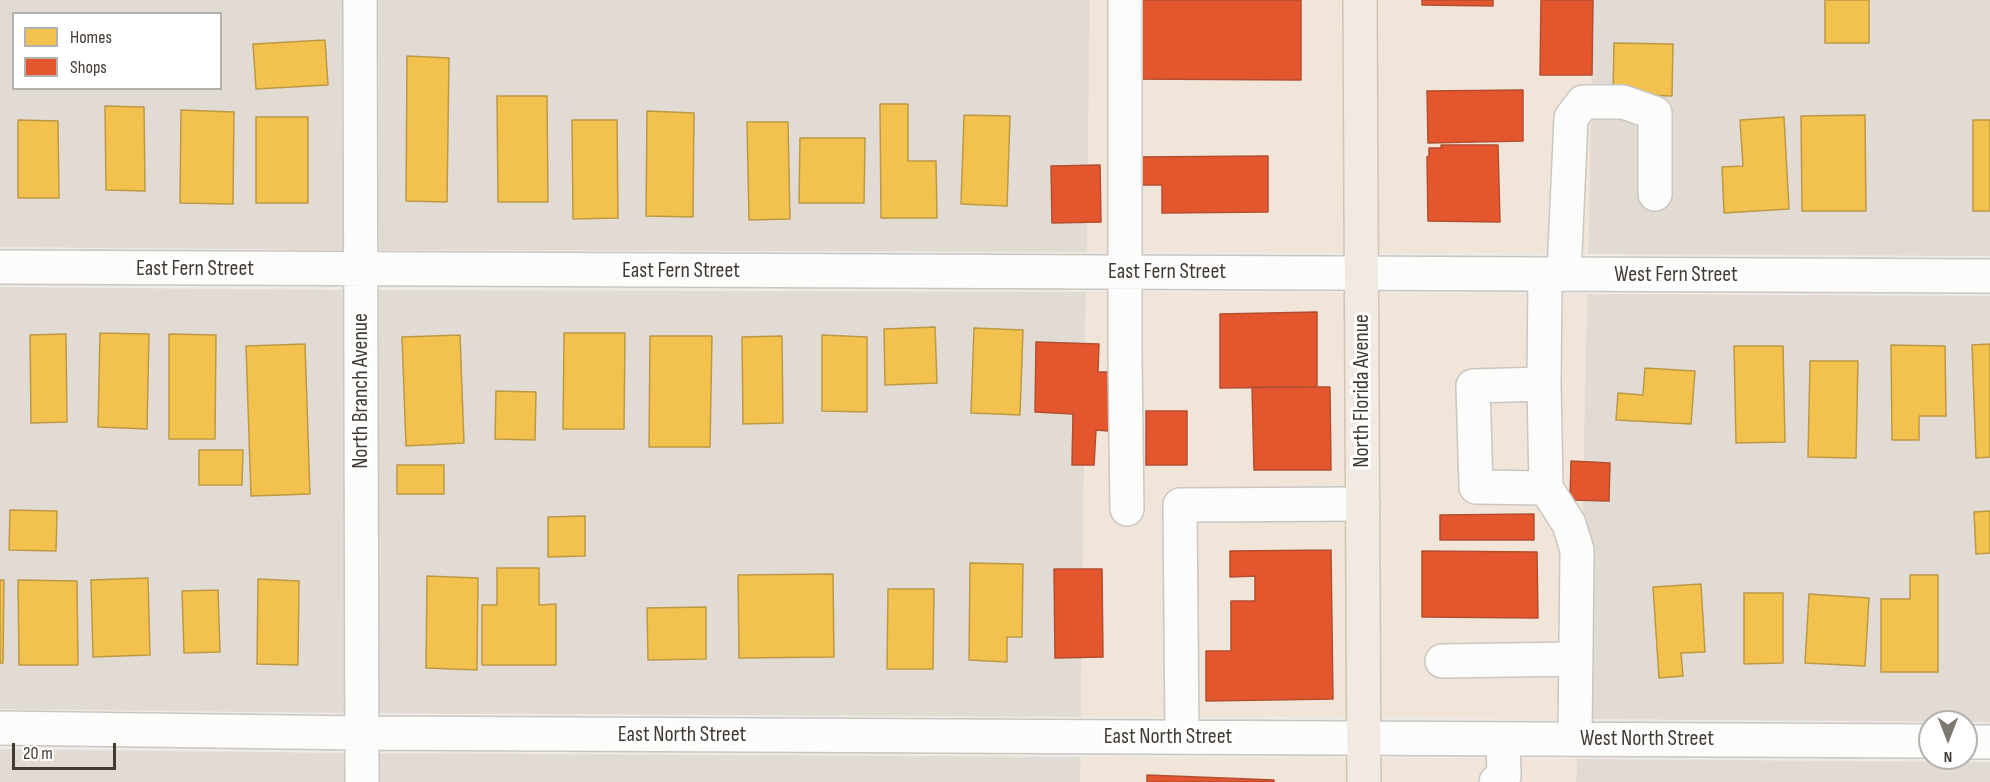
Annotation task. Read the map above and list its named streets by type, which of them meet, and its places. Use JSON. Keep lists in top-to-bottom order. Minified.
{"streets":{"main road":["North Florida Avenue"],"street":["East Fern Street","West Fern Street","North Branch Avenue","East North Street","West North Street"]},"crossings":[["East Fern Street","West Fern Street"],["East Fern Street","North Branch Avenue"],["East Fern Street","North Florida Avenue"],["West Fern Street","North Florida Avenue"],["North Branch Avenue","East North Street"],["North Florida Avenue","East North Street"],["North Florida Avenue","West North Street"],["East North Street","West North Street"]],"legend":["Homes","Shops"],"scale_bar":"20 m","north":"bottom"}
